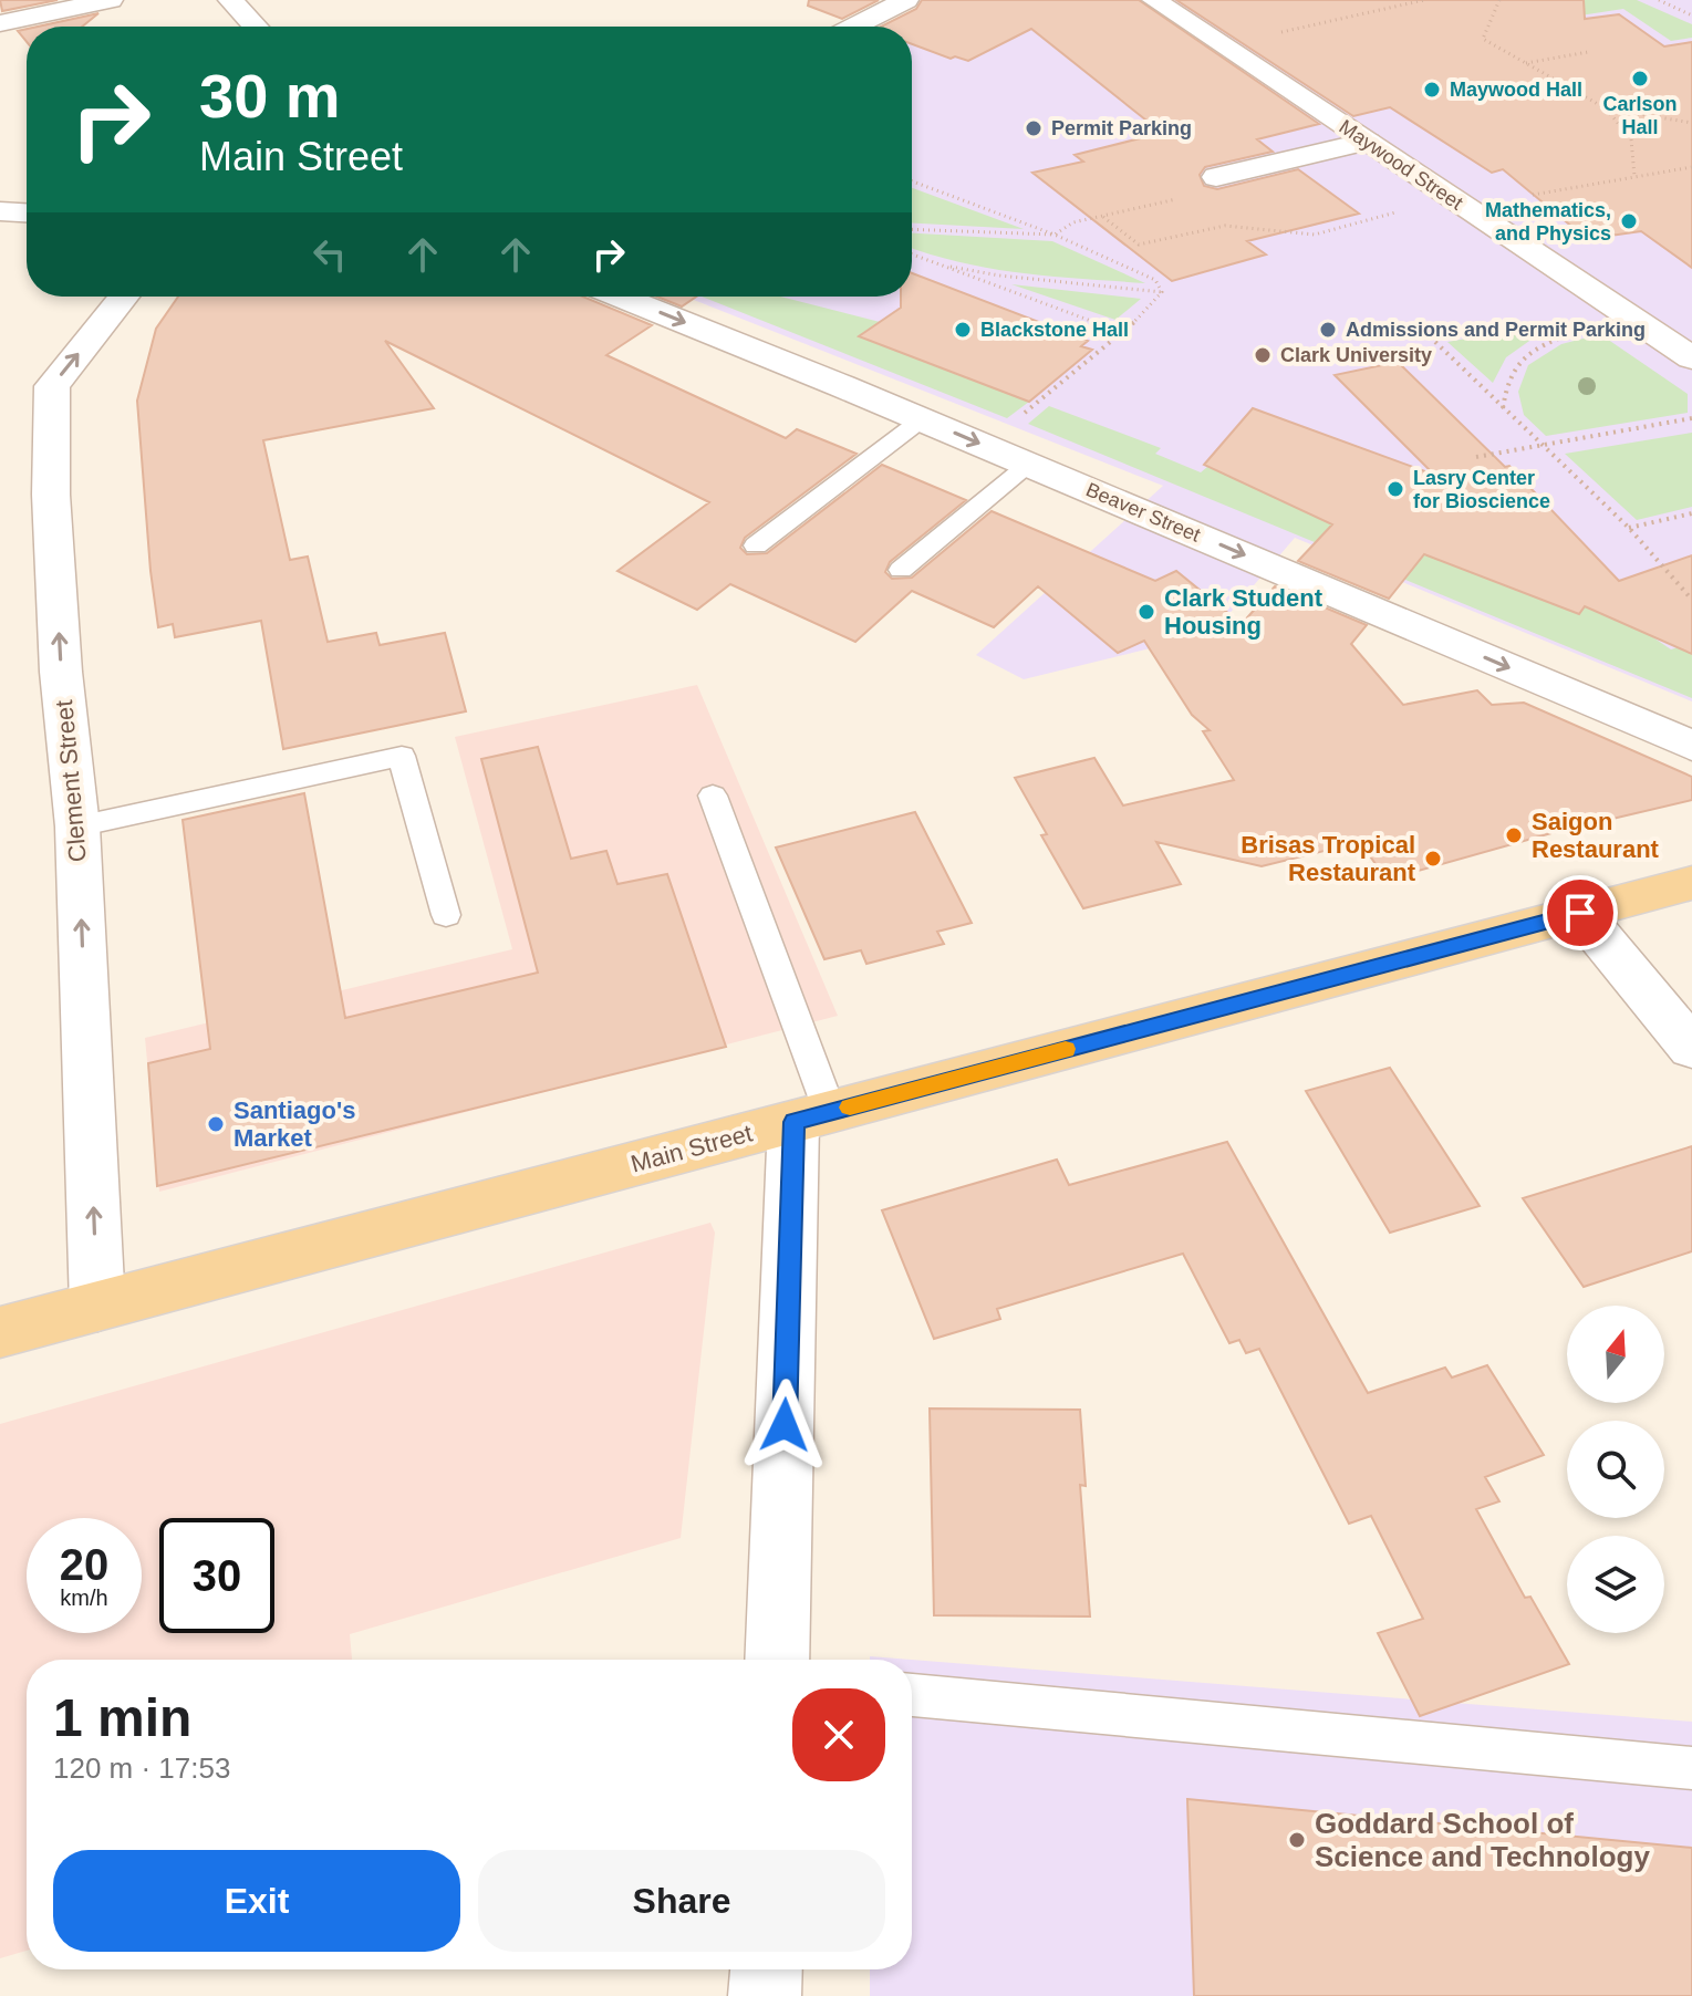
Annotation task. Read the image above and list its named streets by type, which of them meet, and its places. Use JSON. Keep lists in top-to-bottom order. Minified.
{"streets":{"main road":["Main Street"],"street":["Maywood Street","Beaver Street","Clement Street"]},"crossings":[["Clement Street","Main Street"]],"one_way":["Beaver Street","Clement Street"],"places":["Carlson Hall","Maywood Hall","Permit Parking","Mathematics, and Physics","Blackstone Hall","Admissions and Permit Parking","Clark University","Lasry Center for Bioscience","Clark Student Housing","Saigon Restaurant","Brisas Tropical Restaurant","Santiago's Market","Goddard School of Science and Technology"],"north":"top","page":{"turn":["30 m","Main Street"],"speed":"20 km/h","limit":"30","heading":["1 min","120 m · 17:53"],"buttons":["Exit","Share"]}}
